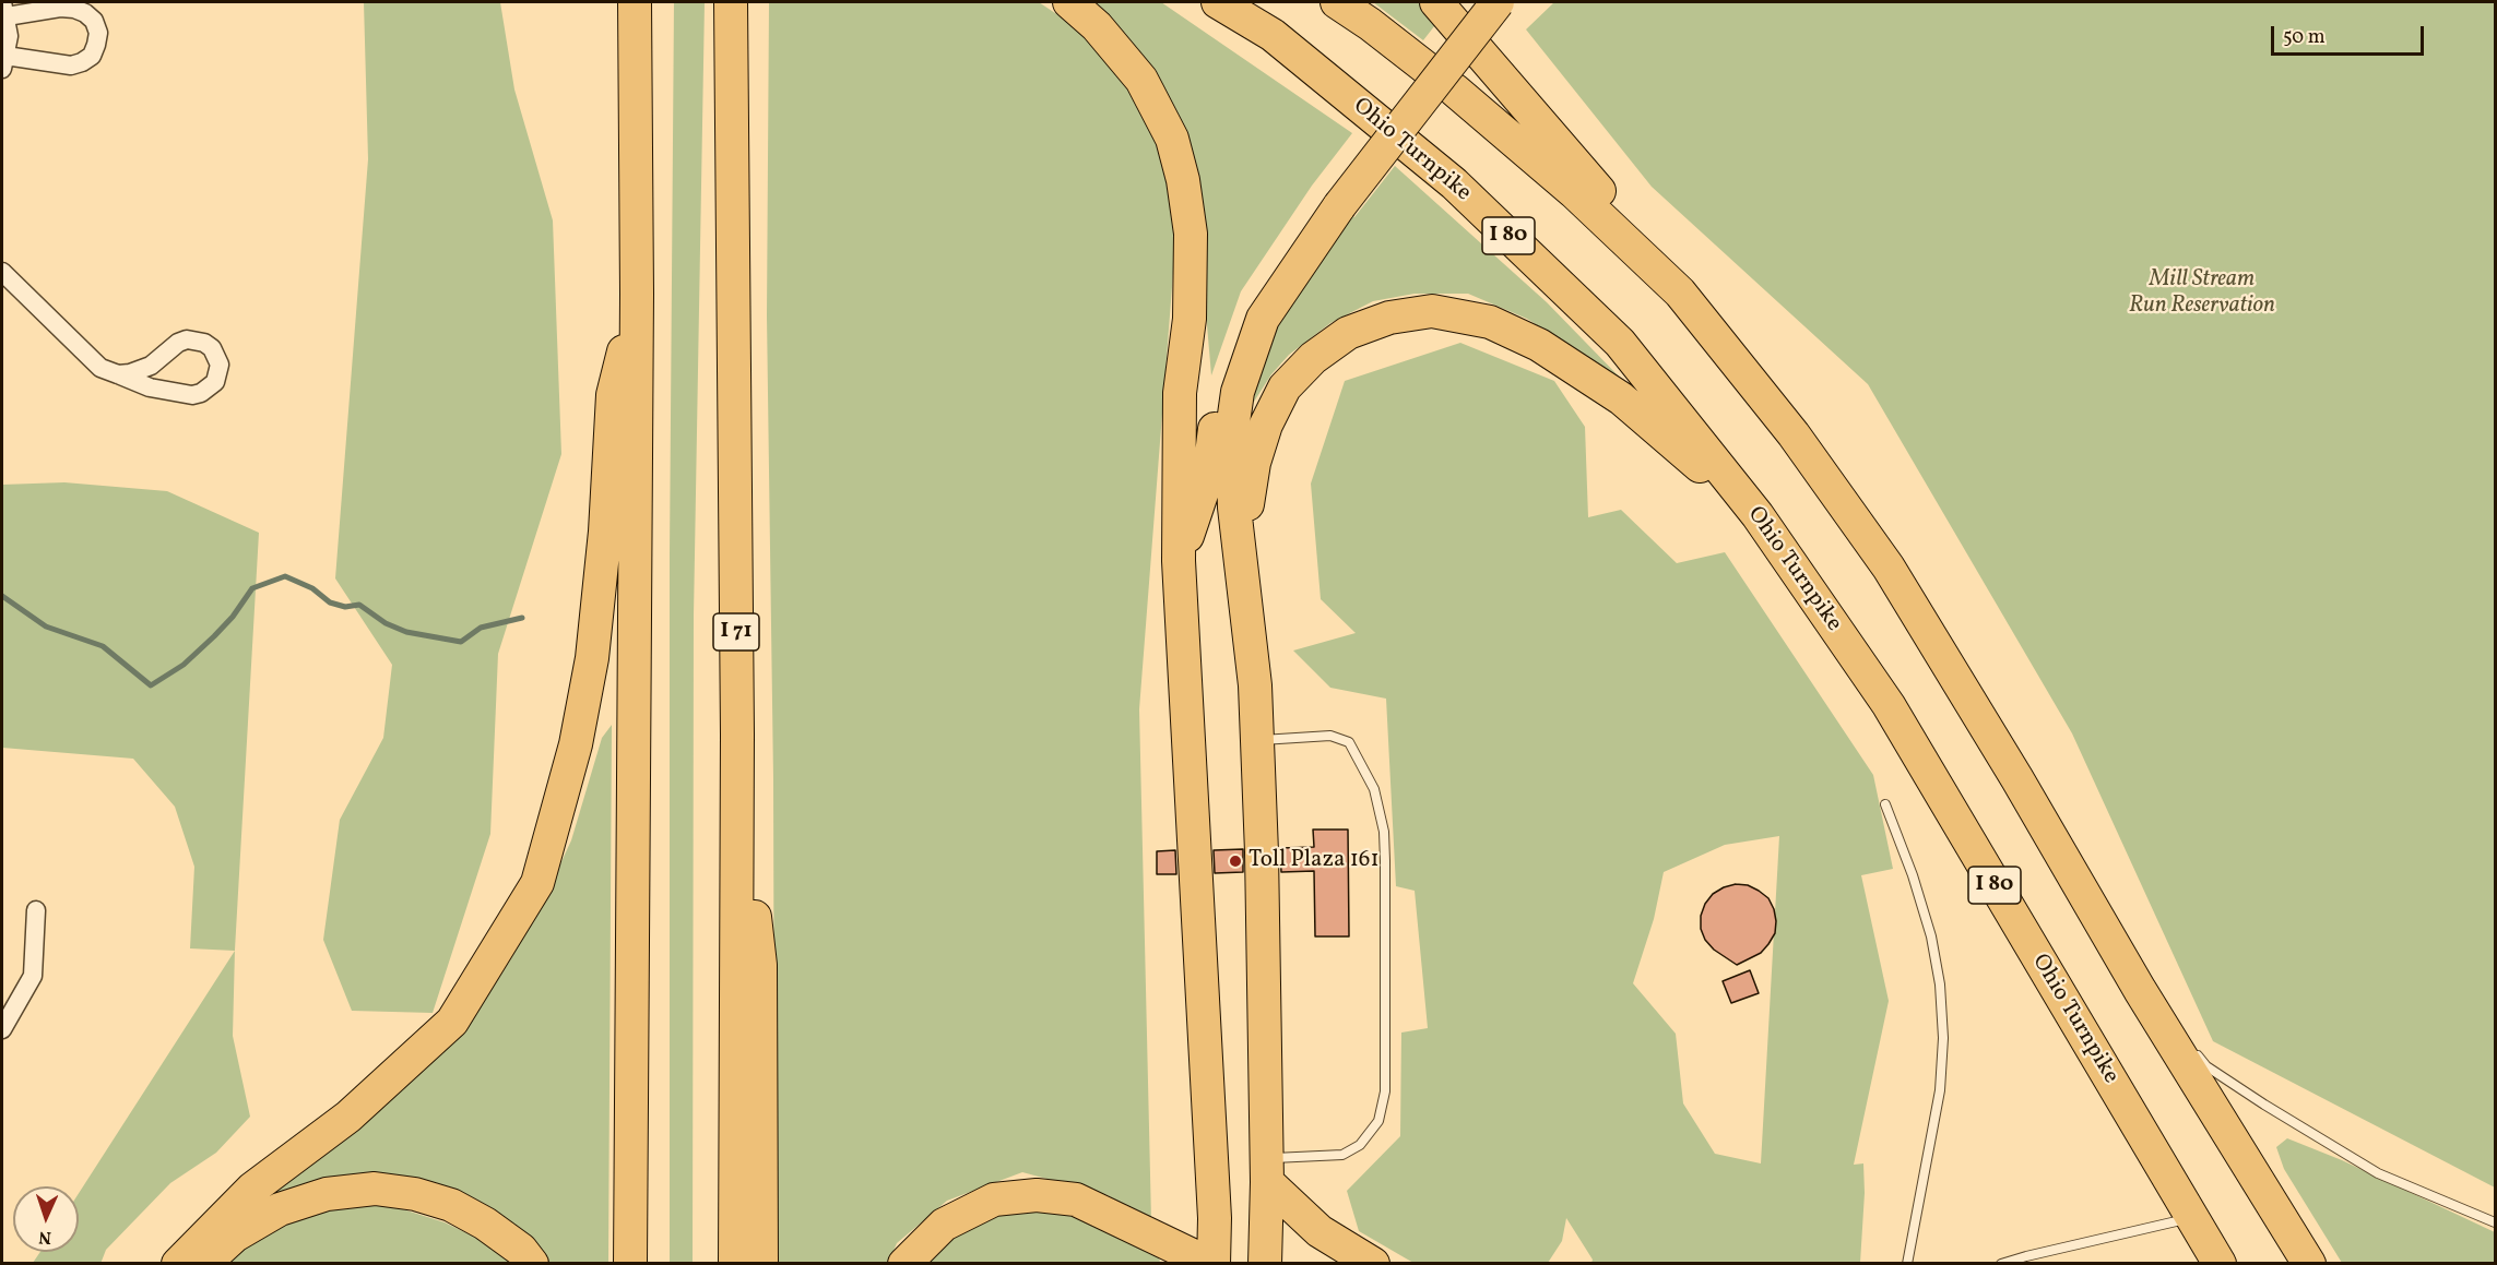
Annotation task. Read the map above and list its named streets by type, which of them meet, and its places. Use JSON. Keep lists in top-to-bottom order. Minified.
{"streets":{"highway":["Ohio Turnpike","I 80","I 71"]},"parks":["Mill Stream Run Reservation"],"places":["Toll Plaza 161"],"scale_bar":"50 m","north":"bottom"}
